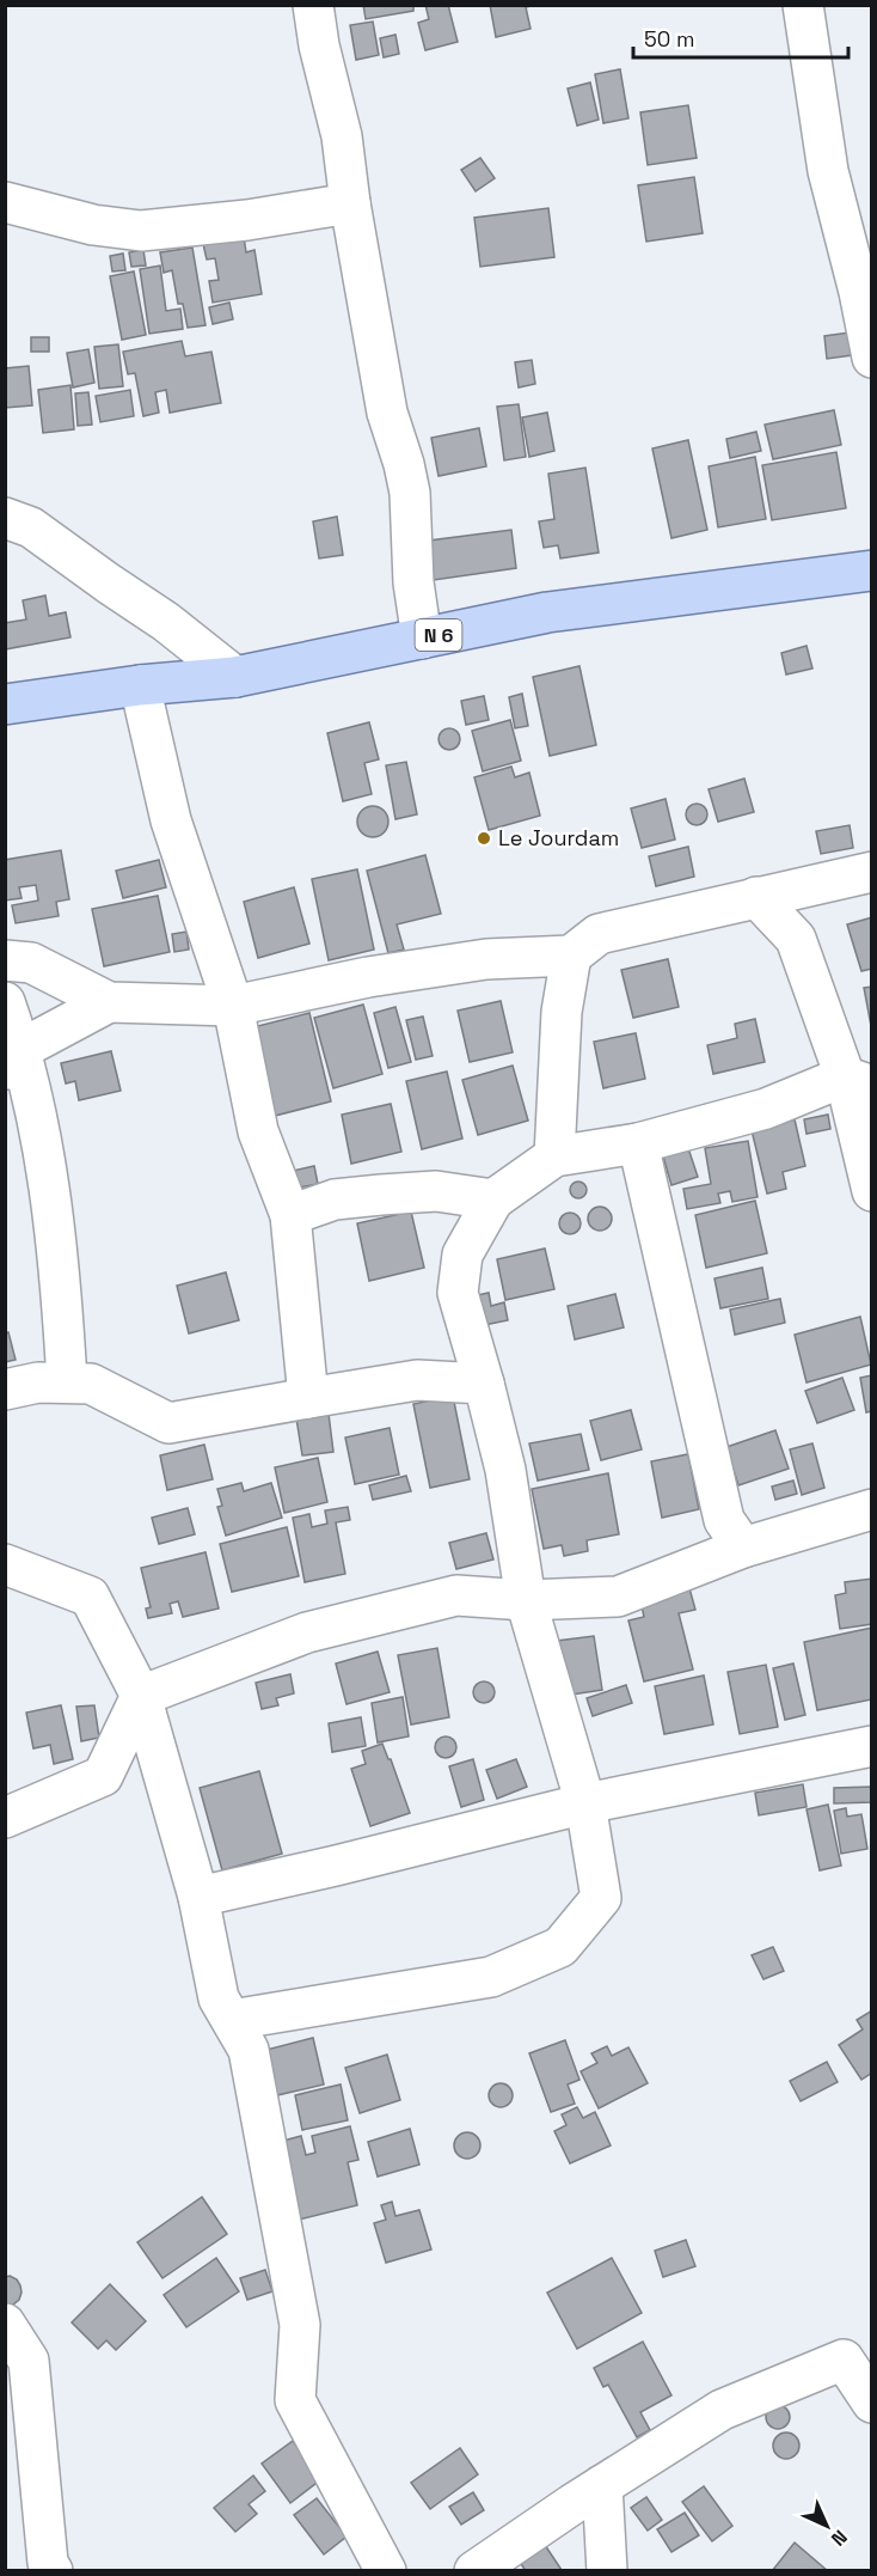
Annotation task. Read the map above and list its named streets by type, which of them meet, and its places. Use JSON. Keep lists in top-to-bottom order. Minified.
{"streets":{"main road":["N 6"]},"places":["Le Jourdam"],"scale_bar":"50 m","north":"bottom right"}
